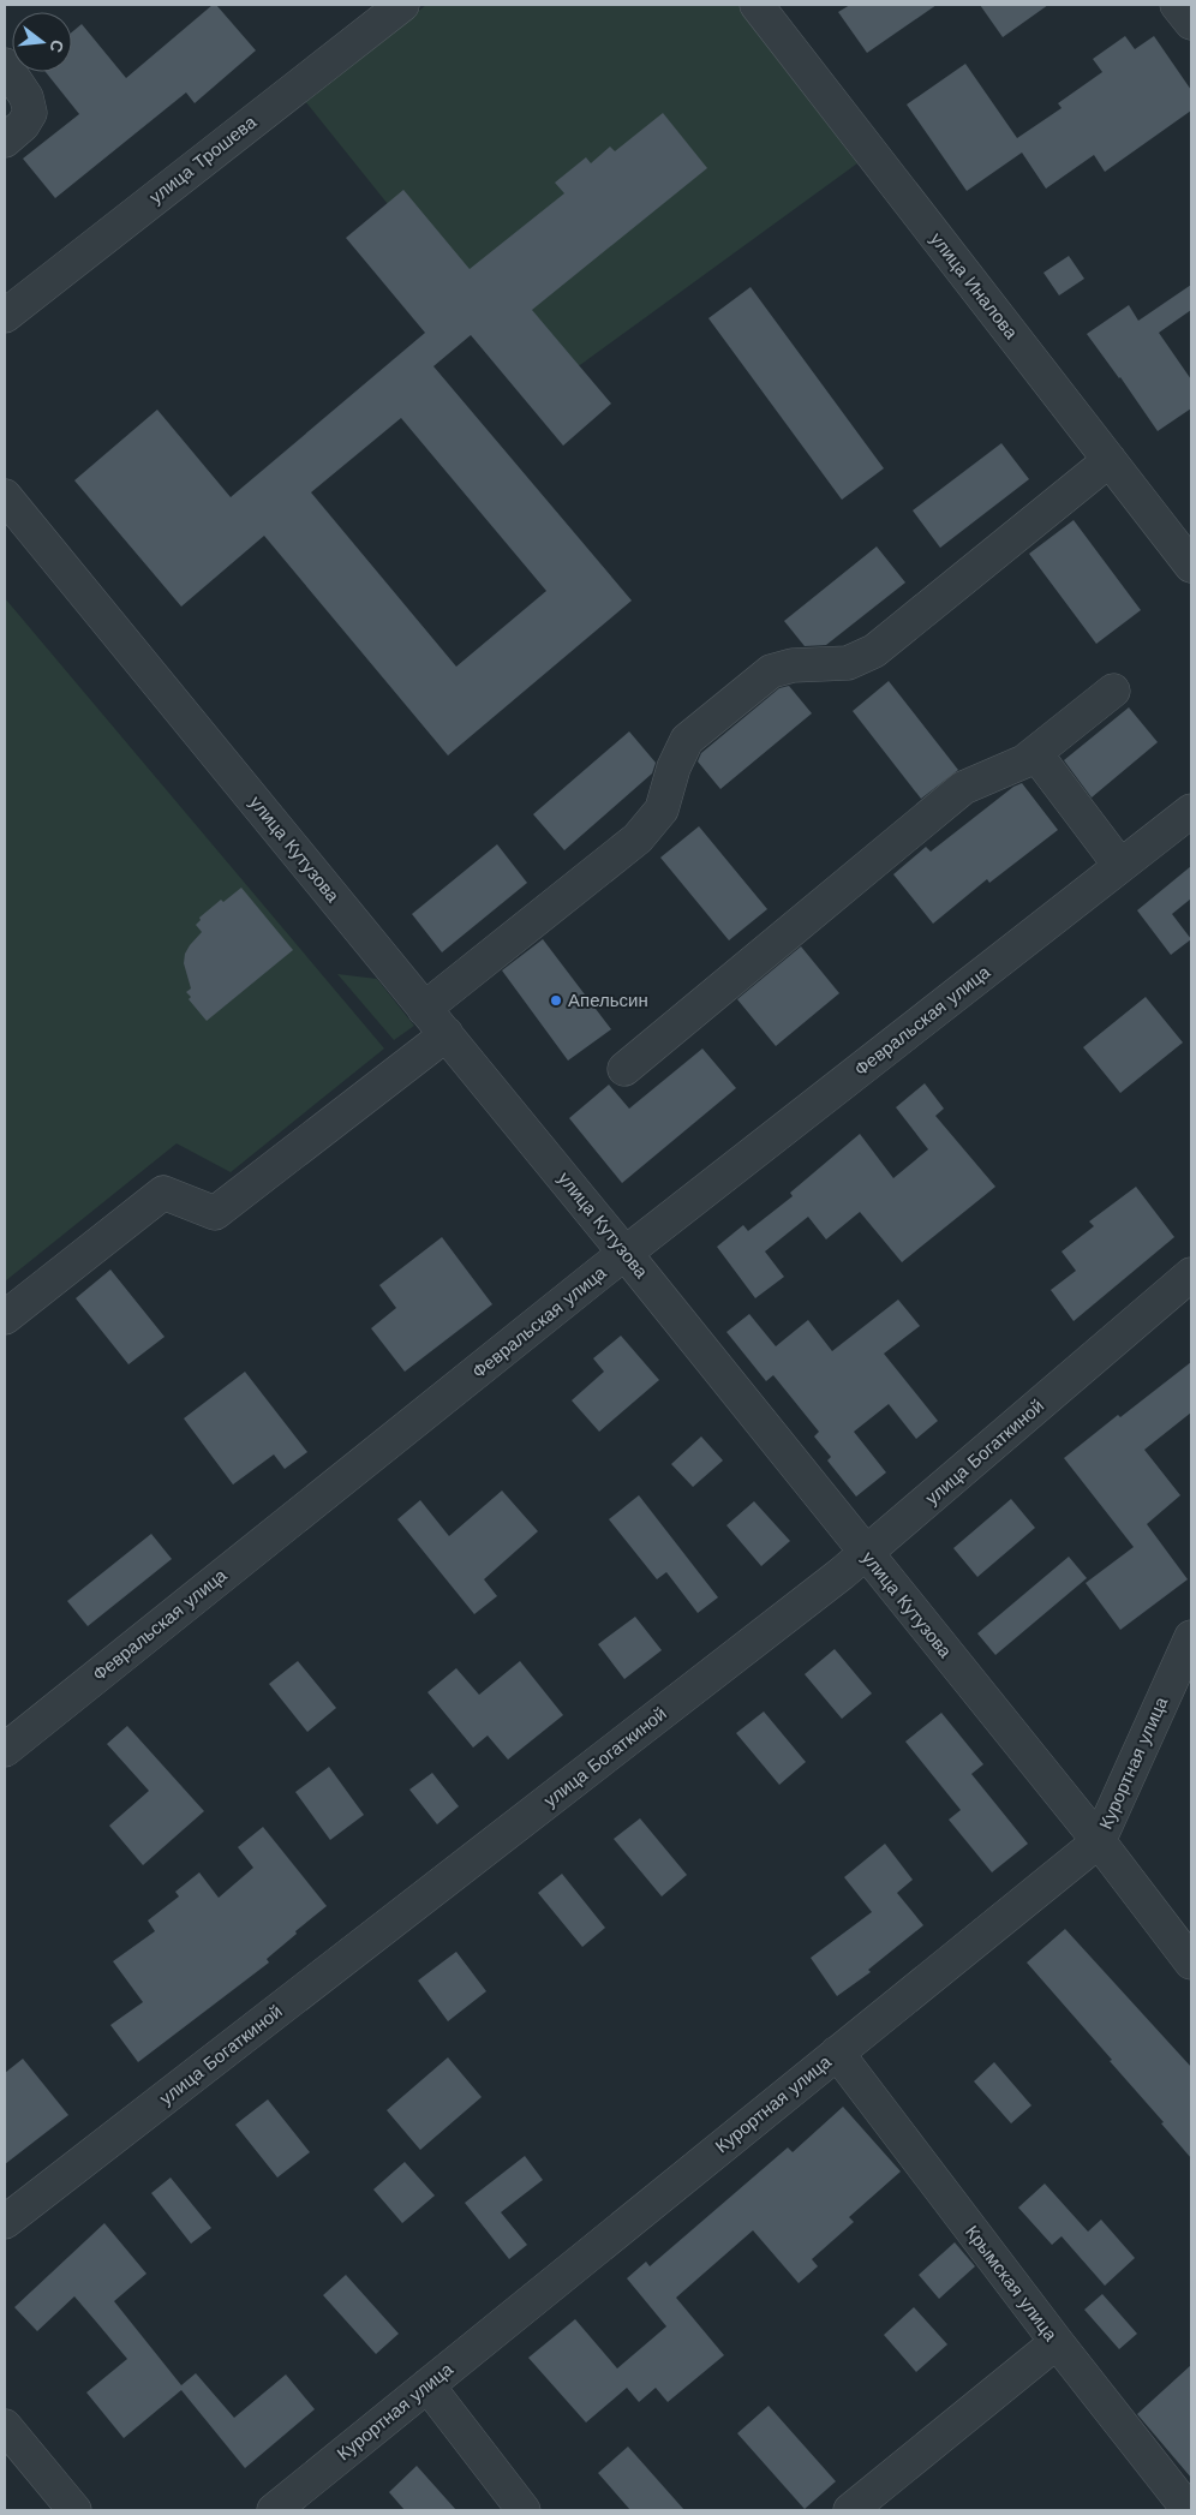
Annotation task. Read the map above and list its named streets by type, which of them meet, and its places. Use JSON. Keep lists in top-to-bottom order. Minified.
{"streets":{"street":["улица Трошева","улица Иналова","улица Кутузова","Февральская улица","улица Богаткиной","Курортная улица","Крымская улица"]},"crossings":[["улица Кутузова","Февральская улица"],["улица Кутузова","улица Богаткиной"],["улица Кутузова","Курортная улица"],["Курортная улица","Крымская улица"]],"places":["Апельсин"],"north":"right"}
